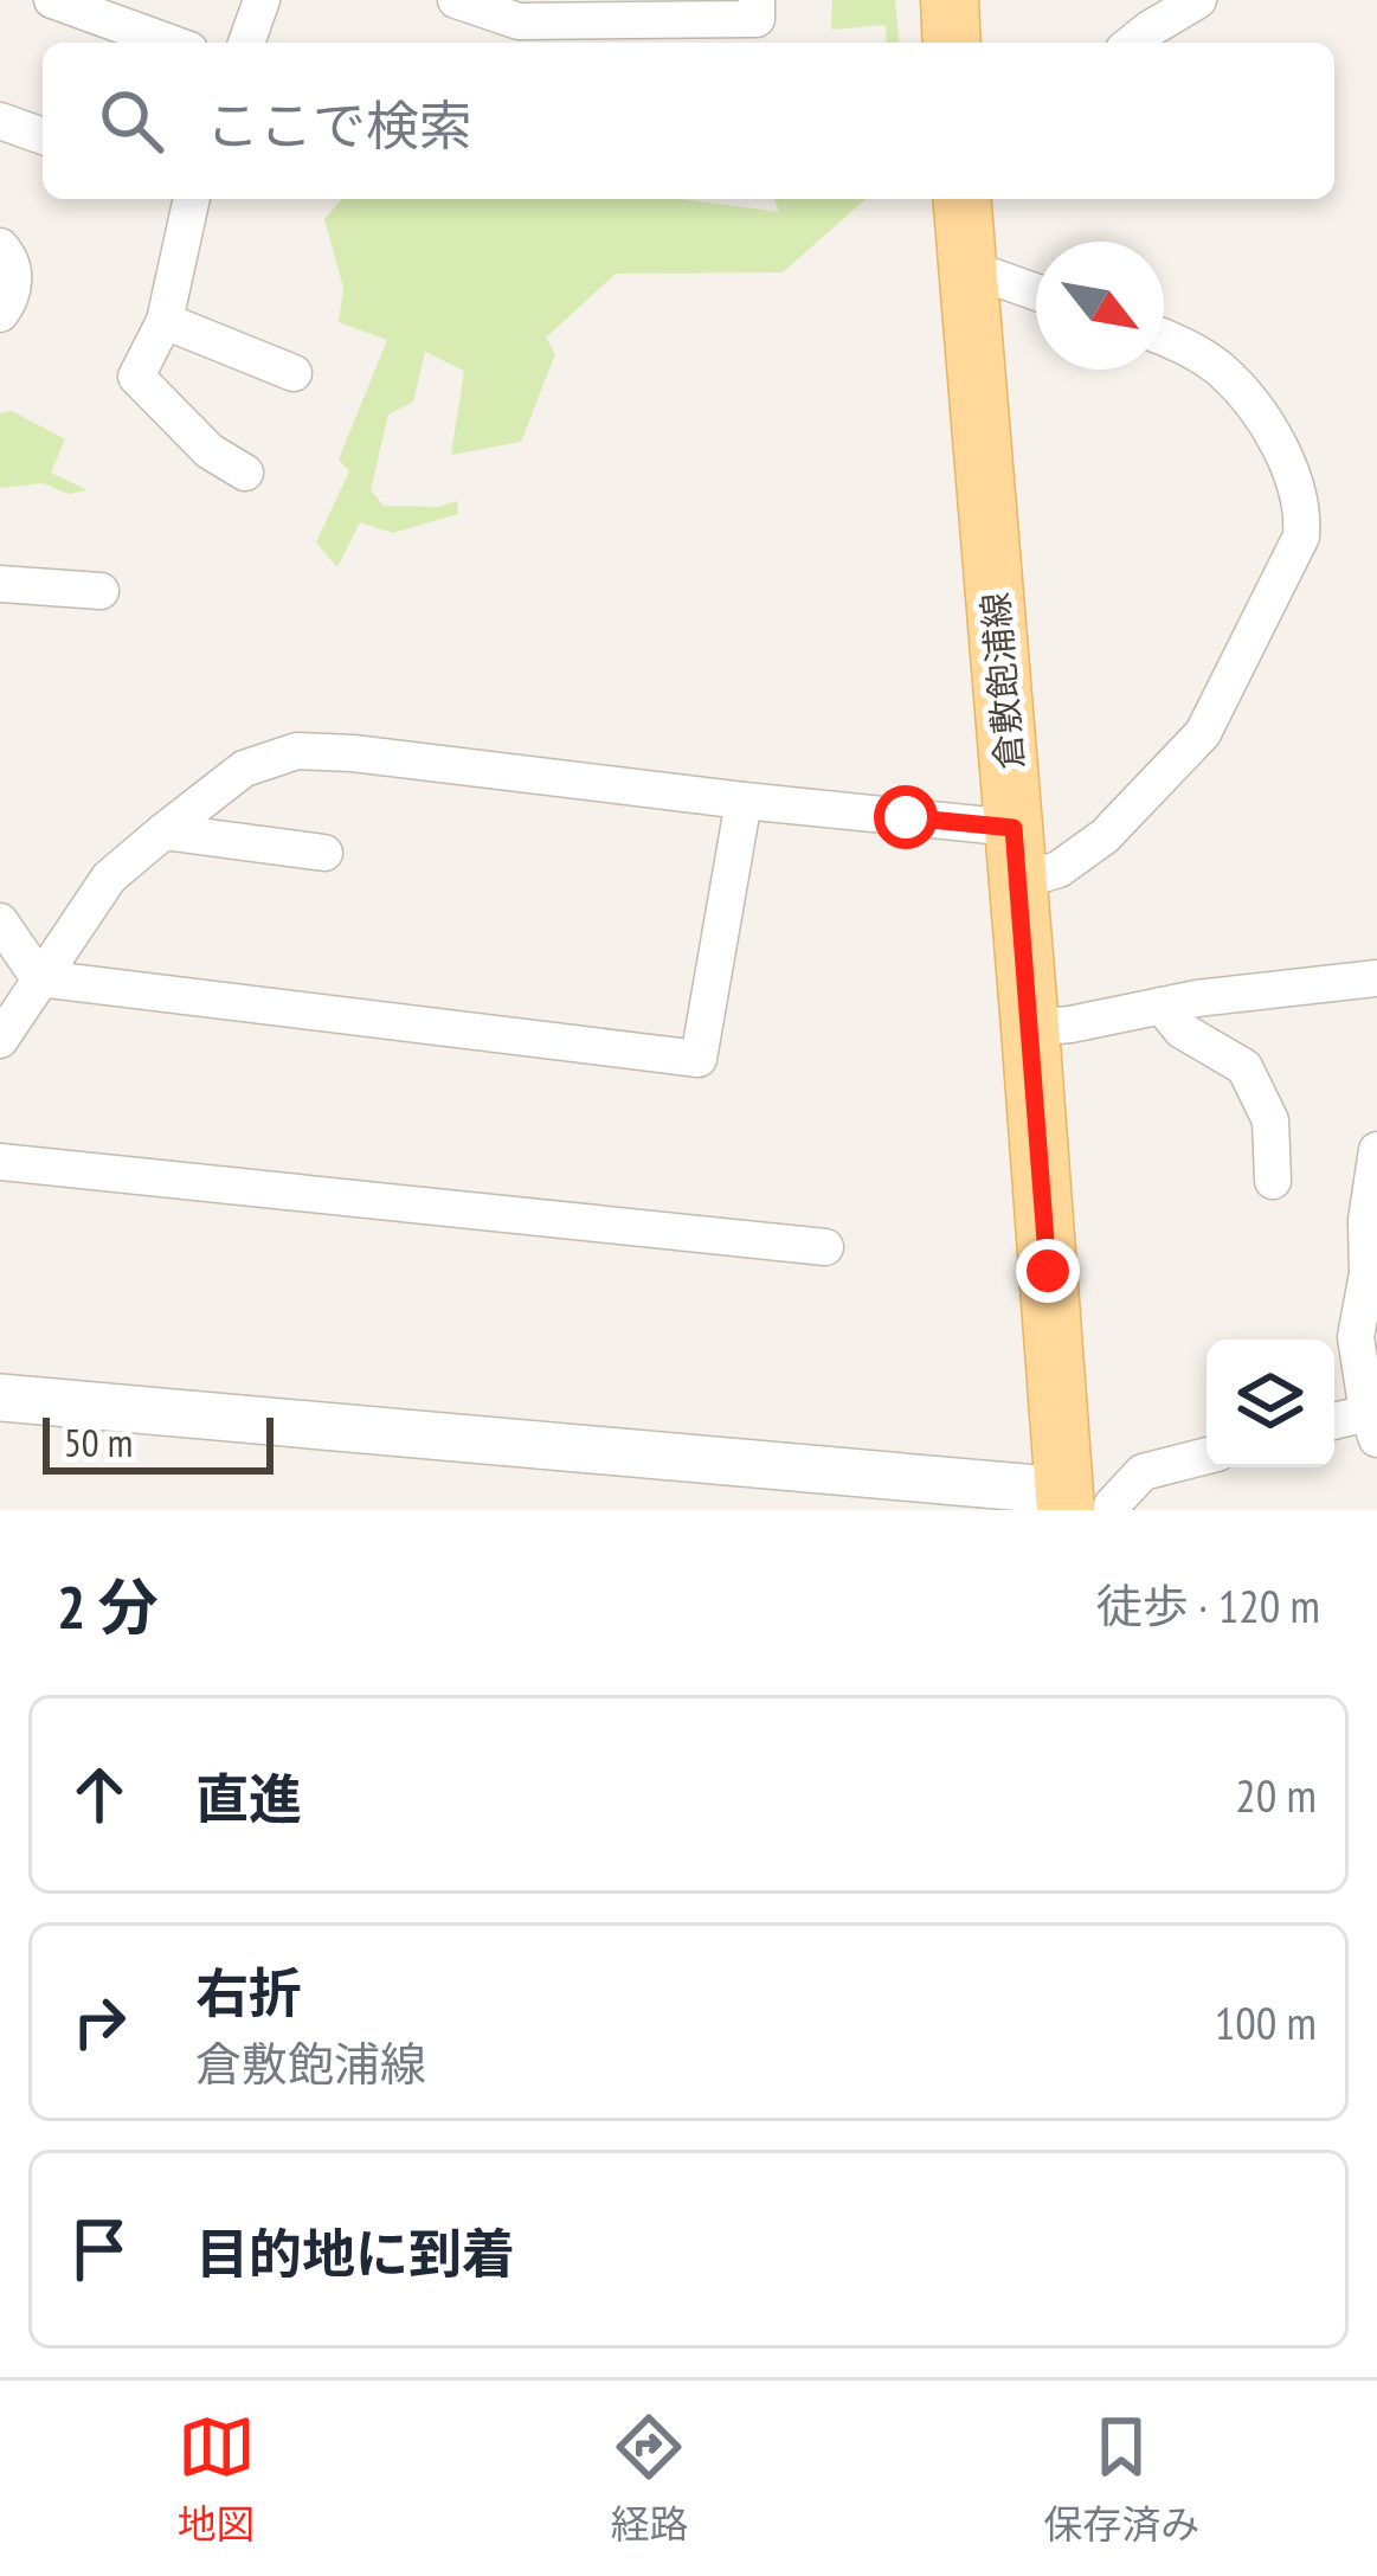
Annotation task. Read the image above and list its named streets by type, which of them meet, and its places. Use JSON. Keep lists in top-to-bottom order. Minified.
{"streets":{"main road":["倉敷飽浦線"]},"scale_bar":"50 m","north":"bottom right","page":{"search":"ここで検索","scale":"50 m","heading":["2 分","徒歩 · 120 m"],"list":[["直進","20 m"],["右折","倉敷飽浦線","100 m"],"目的地に到着"],"nav":["地図","経路","保存済み"]}}
